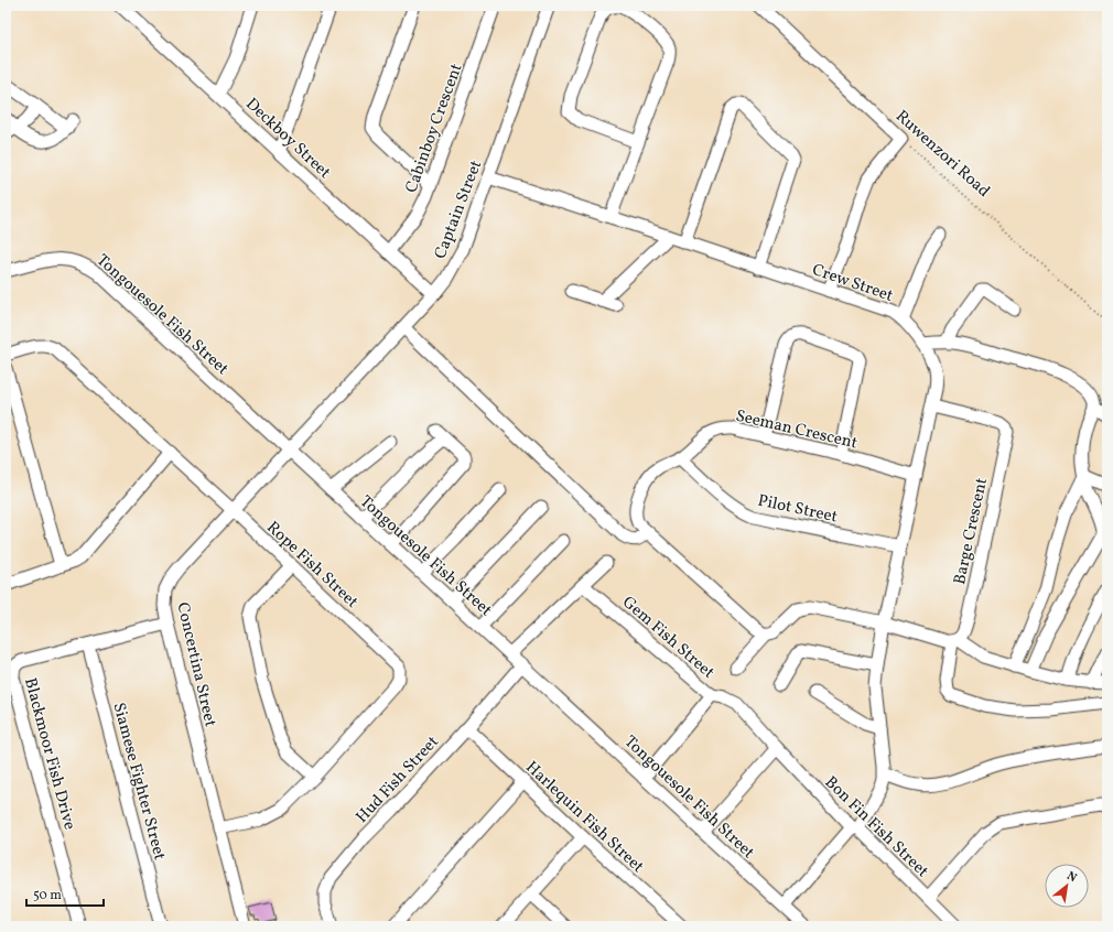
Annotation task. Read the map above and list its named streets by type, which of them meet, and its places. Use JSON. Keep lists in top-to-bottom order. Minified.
{"streets":{"street":["Cabinboy Crescent","Deckboy Street","Ruwenzori Road","Captain Street","Crew Street","Tongouesole Fish Street","Seeman Crescent","Pilot Street","Barge Crescent","Rope Fish Street","Gem Fish Street","Concertina Street","Blackmoor Fish Drive","Hud Fish Street","Siamese Fighter Street","Harlequin Fish Street","Bon Fin Fish Street"]},"crossings":[["Cabinboy Crescent","Deckboy Street"],["Deckboy Street","Captain Street"],["Captain Street","Crew Street"],["Captain Street","Tongouesole Fish Street"],["Captain Street","Concertina Street"],["Crew Street","Seeman Crescent"],["Crew Street","Pilot Street"],["Crew Street","Barge Crescent"],["Tongouesole Fish Street","Gem Fish Street"],["Tongouesole Fish Street","Concertina Street"],["Tongouesole Fish Street","Hud Fish Street"],["Seeman Crescent","Pilot Street"],["Rope Fish Street","Concertina Street"],["Gem Fish Street","Bon Fin Fish Street"],["Concertina Street","Blackmoor Fish Drive"],["Blackmoor Fish Drive","Siamese Fighter Street"],["Hud Fish Street","Harlequin Fish Street"]],"scale_bar":"50 m","north":"top right"}
